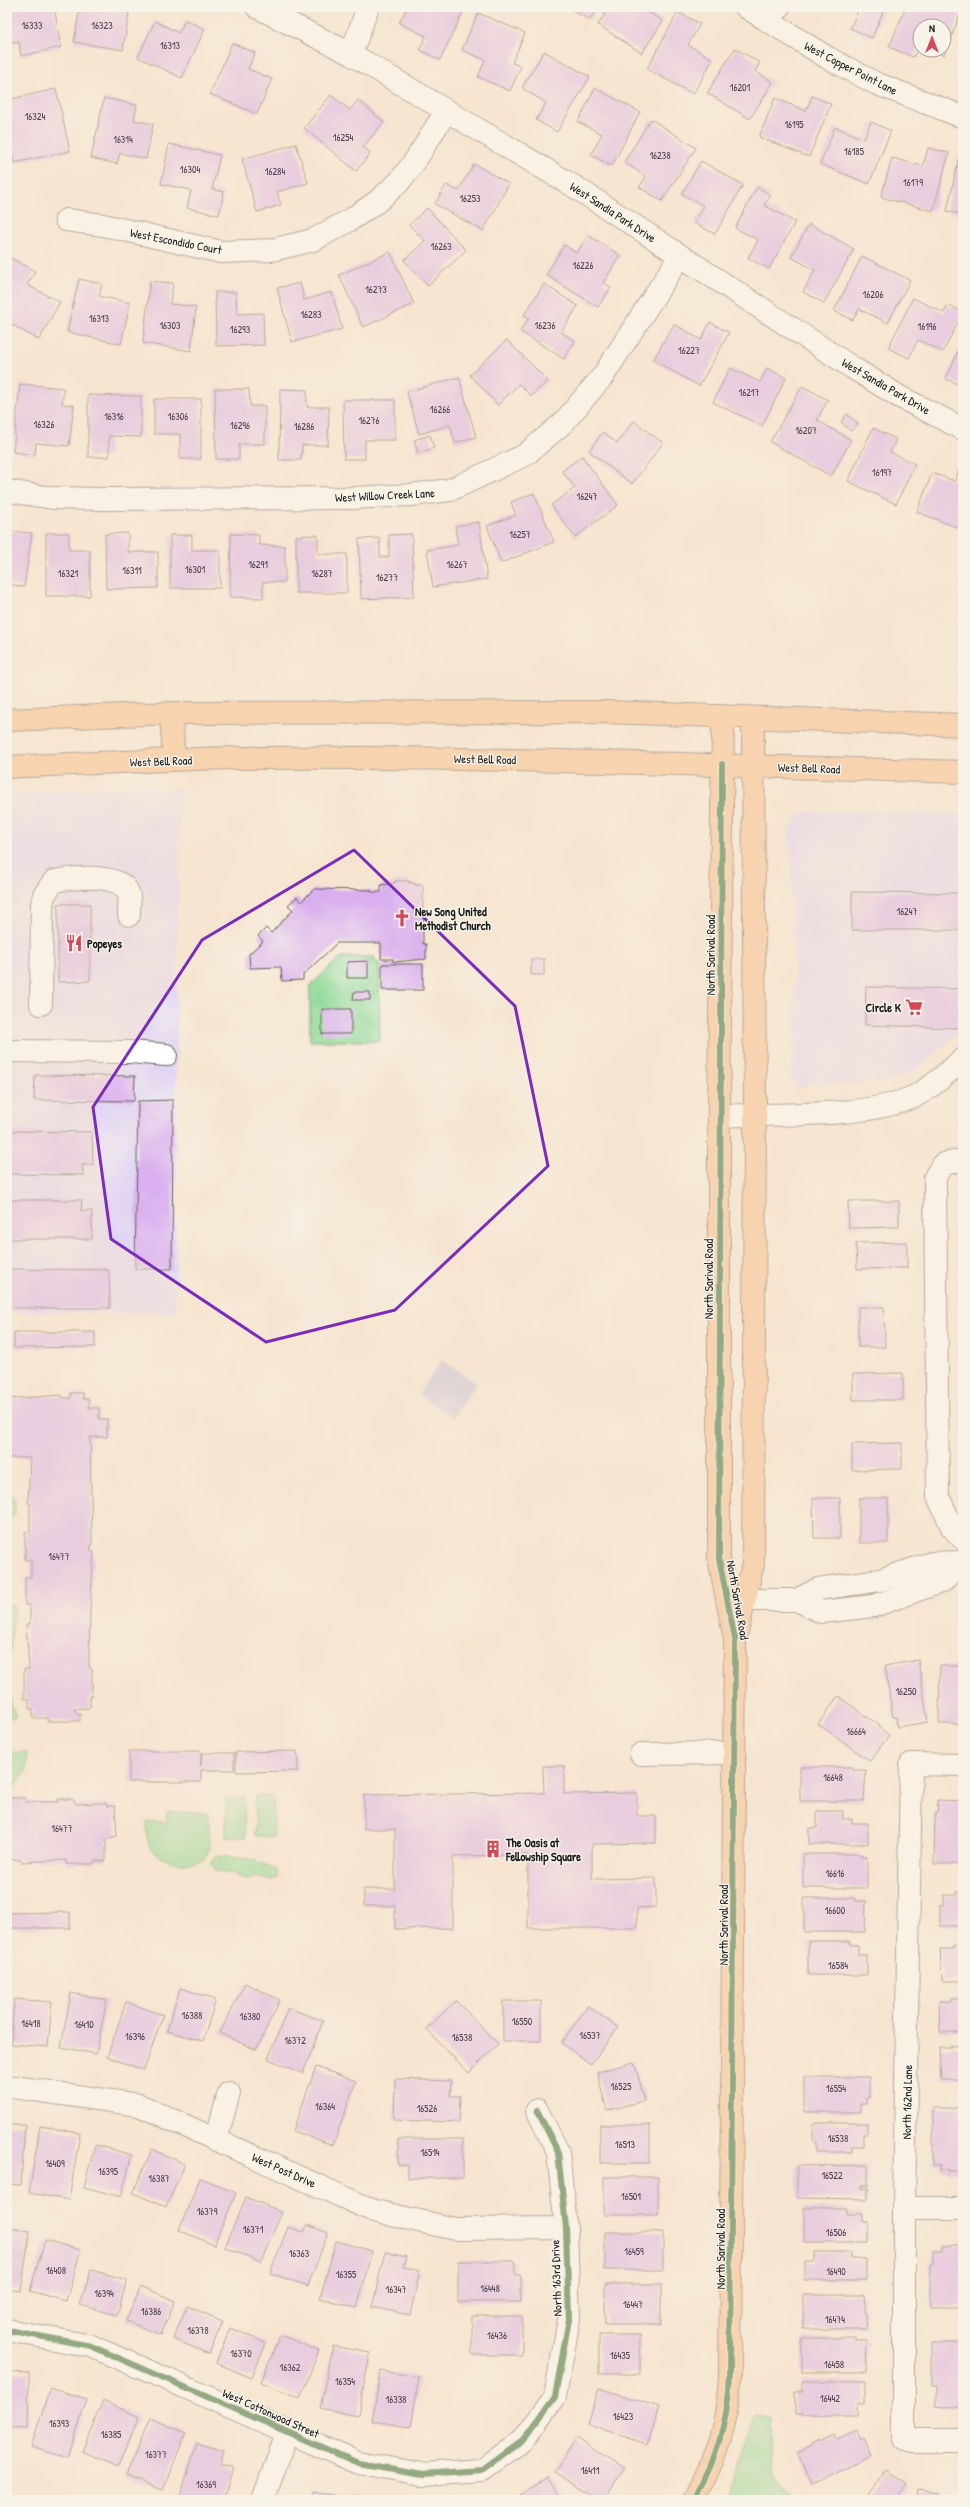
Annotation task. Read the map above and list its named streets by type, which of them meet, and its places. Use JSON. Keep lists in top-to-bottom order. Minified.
{"streets":{"main road":["West Bell Road","North Sarival Road"],"street":["West Copper Point Lane","West Sandia Park Drive","West Escondido Court","West Willow Creek Lane","North 162nd Lane","West Post Drive","North 163rd Drive","West Cottonwood Street"]},"crossings":[["West Sandia Park Drive","West Escondido Court"],["West Sandia Park Drive","West Willow Creek Lane"],["West Bell Road","North Sarival Road"],["West Post Drive","North 163rd Drive"],["North 163rd Drive","West Cottonwood Street"]],"places":{"church":["New Song United Methodist Church"],"restaurant":["Popeyes"],"supermarket":["Circle K"],"building":["The Oasis at Fellowship Square"]},"house_numbers":["16333","16323","16313","16201","16324","16195","16254","16314","16185","16238","16304","16284","16179","16253","16263","16226","16273","16206","16283","16313","16303","16236","16196","16293","16227","16217","16266","16316","16306","16276","16326","16296","16286","16207","16197","16247","16257","16291","16267","16301","16311","16321","16287","16277","16247","16477","16250","16664","16648","16477","16616","16600","16584","16388","16380","16550","16418","16410","16537","16396","16538","16372","16525","16554","16364","16526","16538","16513","16514","16409","16395","16522","16387","16501","16379","16371","16506","16459","16363","16408","16490","16355","16448","16347","16394","16447","16386","16474","16378","16436","16370","16435","16458","16362","16354","16442","16338","16423","16393","16385","16377","16411","16369"],"north":"top"}
